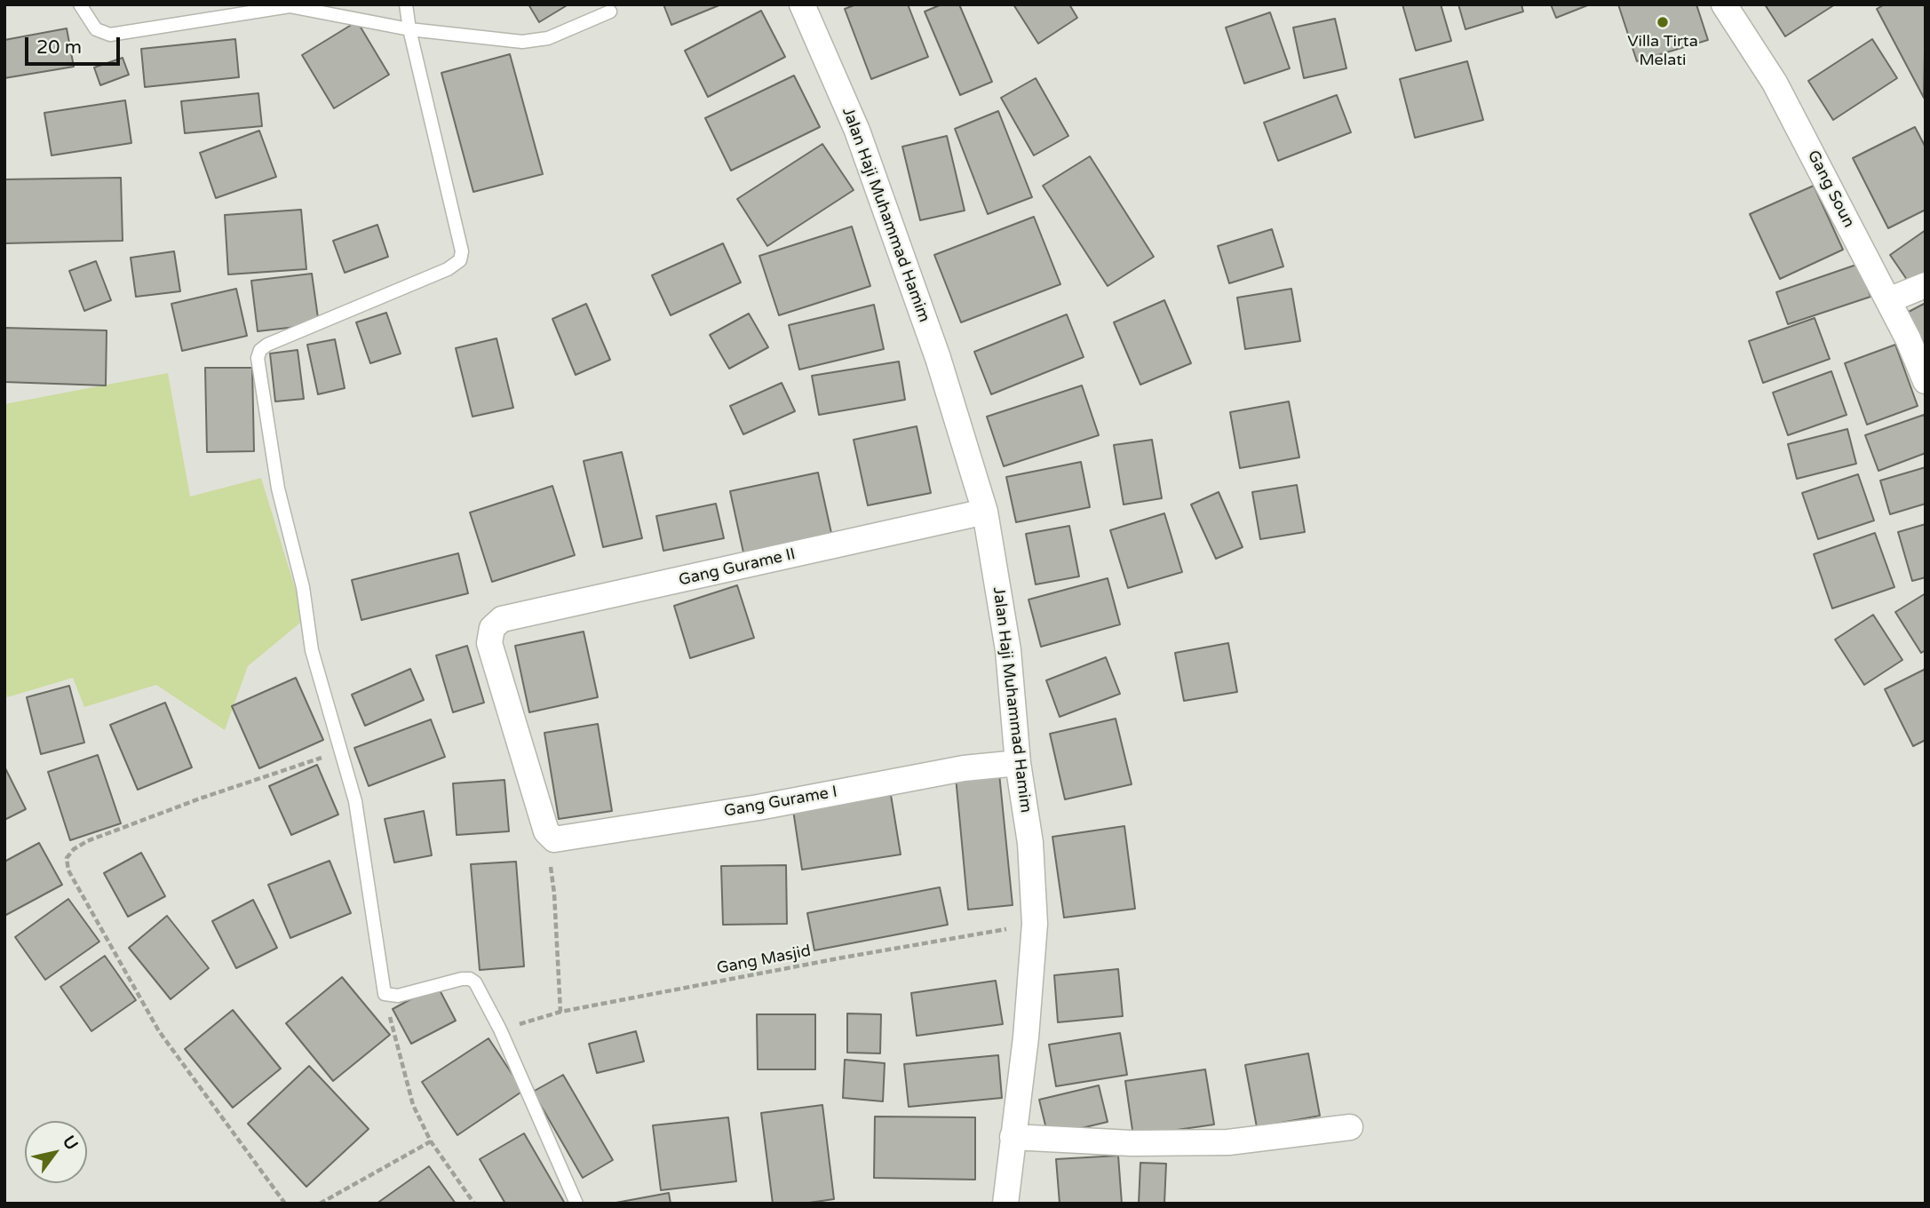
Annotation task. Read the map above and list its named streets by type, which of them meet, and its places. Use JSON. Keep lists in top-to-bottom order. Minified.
{"streets":{"street":["Gang Soun","Jalan Haji Muhammad Hamim","Gang Gurame II","Gang Gurame I"],"path":["Gang Masjid"]},"crossings":[["Jalan Haji Muhammad Hamim","Gang Gurame II"],["Jalan Haji Muhammad Hamim","Gang Gurame I"],["Jalan Haji Muhammad Hamim","Gang Masjid"],["Gang Gurame II","Gang Gurame I"]],"places":["Villa Tirta Melati"],"scale_bar":"20 m","north":"top right"}
